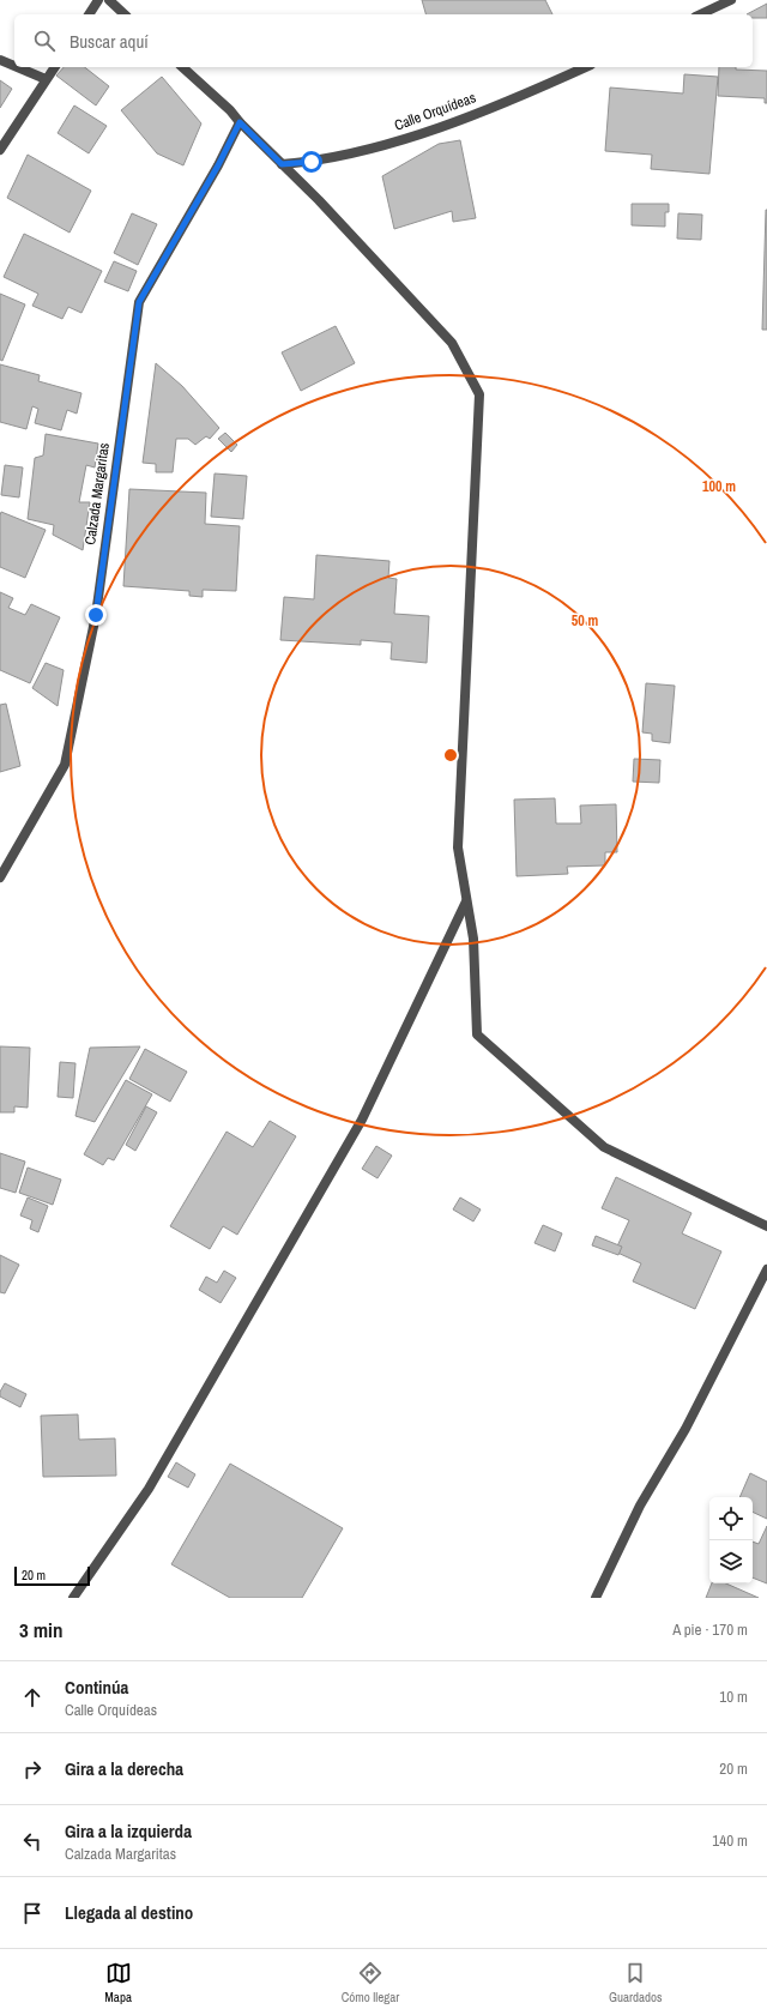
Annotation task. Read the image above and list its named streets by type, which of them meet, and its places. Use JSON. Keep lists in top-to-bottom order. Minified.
{"streets":{"street":["Calle Orquídeas","Calzada Margaritas"]},"scale_bar":"20 m","page":{"search":"Buscar aquí","scale":"20 m","heading":["3 min","A pie · 170 m"],"list":[["Continúa","Calle Orquídeas","10 m"],["Gira a la derecha","20 m"],["Gira a la izquierda","Calzada Margaritas","140 m"],"Llegada al destino"],"nav":["Mapa","Cómo llegar","Guardados"]},"rings":["100 m","50 m"]}
